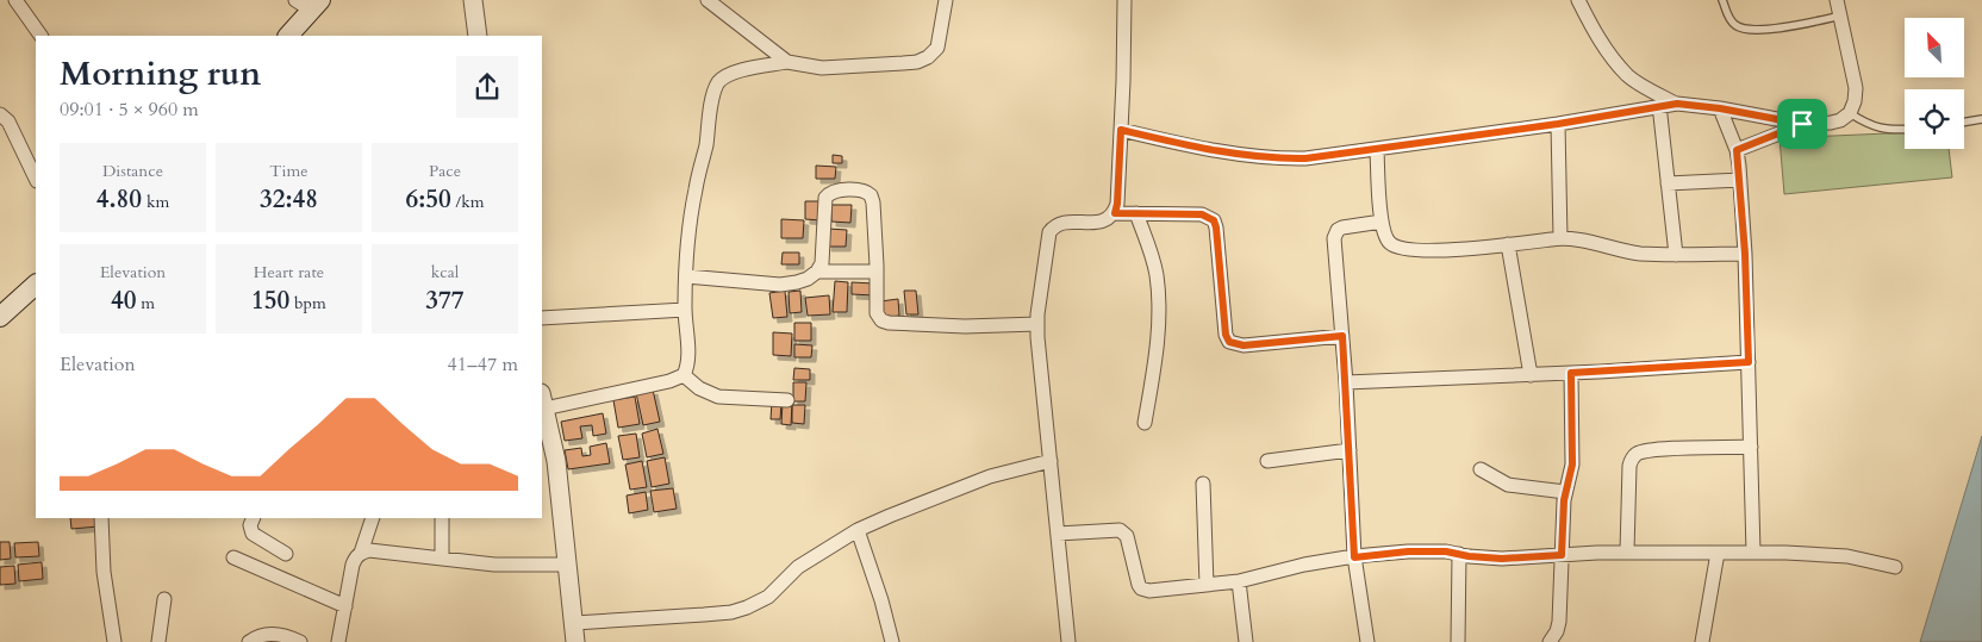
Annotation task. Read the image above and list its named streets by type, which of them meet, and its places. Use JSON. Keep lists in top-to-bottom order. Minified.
{"north":"top left","page":{"heading":["Morning run","09:01 · 5 × 960 m"],"stats":[["Distance","4.80 km"],["Time","32:48"],["Pace","6:50 /km"],["Elevation","40 m"],["Heart rate","150 bpm"],["kcal","377"]],"chart":["Elevation","41–47 m"]}}
